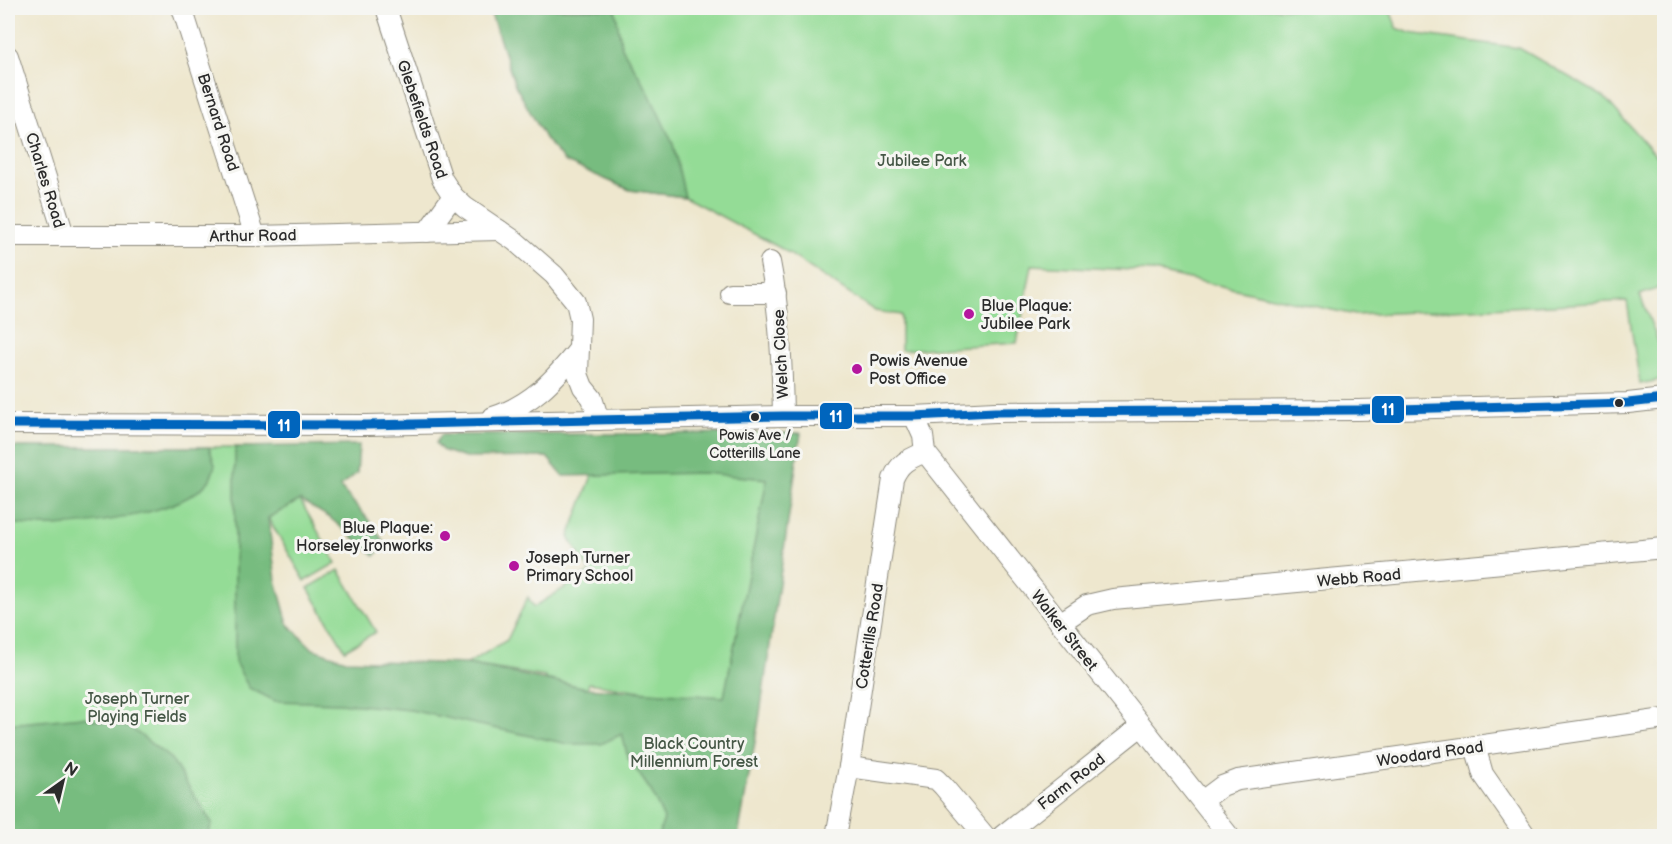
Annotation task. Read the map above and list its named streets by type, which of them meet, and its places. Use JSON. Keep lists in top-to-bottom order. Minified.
{"streets":{"street":["Glebefields Road","Bernard Road","Charles Road","Arthur Road","Welch Close","Webb Road","Walker Street","Cotterills Road","Woodard Road","Farm Road"]},"crossings":[["Glebefields Road","Arthur Road"],["Bernard Road","Arthur Road"],["Charles Road","Arthur Road"],["Webb Road","Walker Street"],["Walker Street","Cotterills Road"],["Walker Street","Woodard Road"],["Walker Street","Farm Road"]],"parks":["Jubilee Park","Joseph Turner Playing Fields","Black Country Millennium Forest"],"places":["Blue Plaque: Jubilee Park","Powis Avenue Post Office","Powis Ave / Cotterills Lane","Blue Plaque: Horseley Ironworks","Joseph Turner Primary School"],"lines":["transit line 11"],"north":"top right"}
